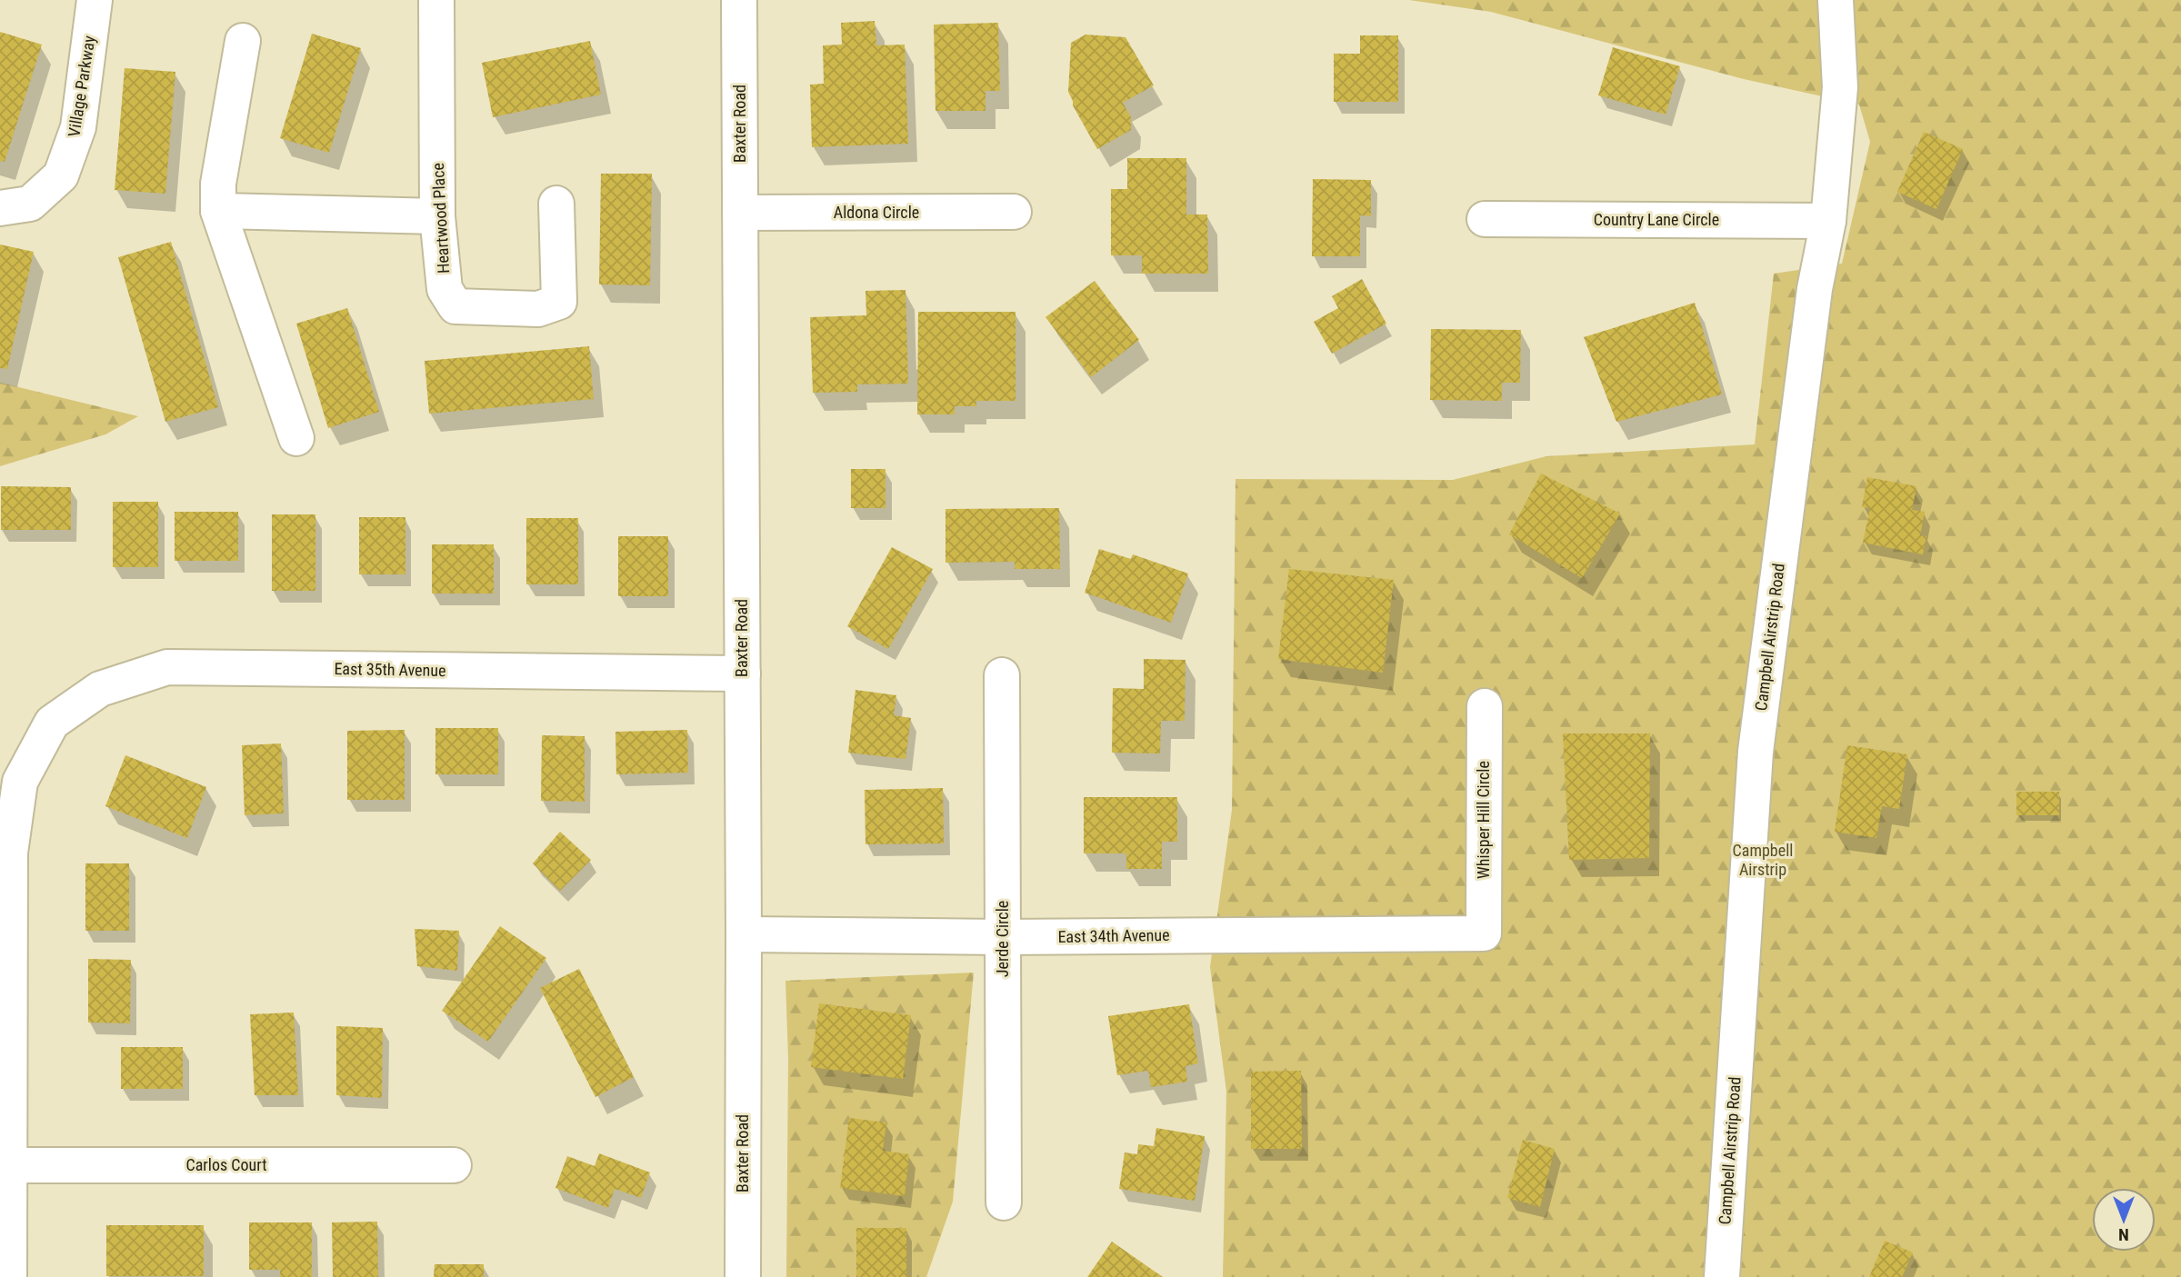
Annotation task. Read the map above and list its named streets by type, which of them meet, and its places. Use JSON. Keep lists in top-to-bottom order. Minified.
{"streets":{"street":["Village Parkway","Baxter Road","Aldona Circle","Heartwood Place","Country Lane Circle","Campbell Airstrip Road","East 35th Avenue","Whisper Hill Circle","East 34th Avenue","Jerde Circle","Carlos Court"]},"crossings":[["Baxter Road","Aldona Circle"],["Baxter Road","East 35th Avenue"],["Baxter Road","East 34th Avenue"],["Country Lane Circle","Campbell Airstrip Road"],["East 35th Avenue","Carlos Court"],["Whisper Hill Circle","East 34th Avenue"],["East 34th Avenue","Jerde Circle"]],"parks":["Campbell Airstrip"],"north":"bottom"}
